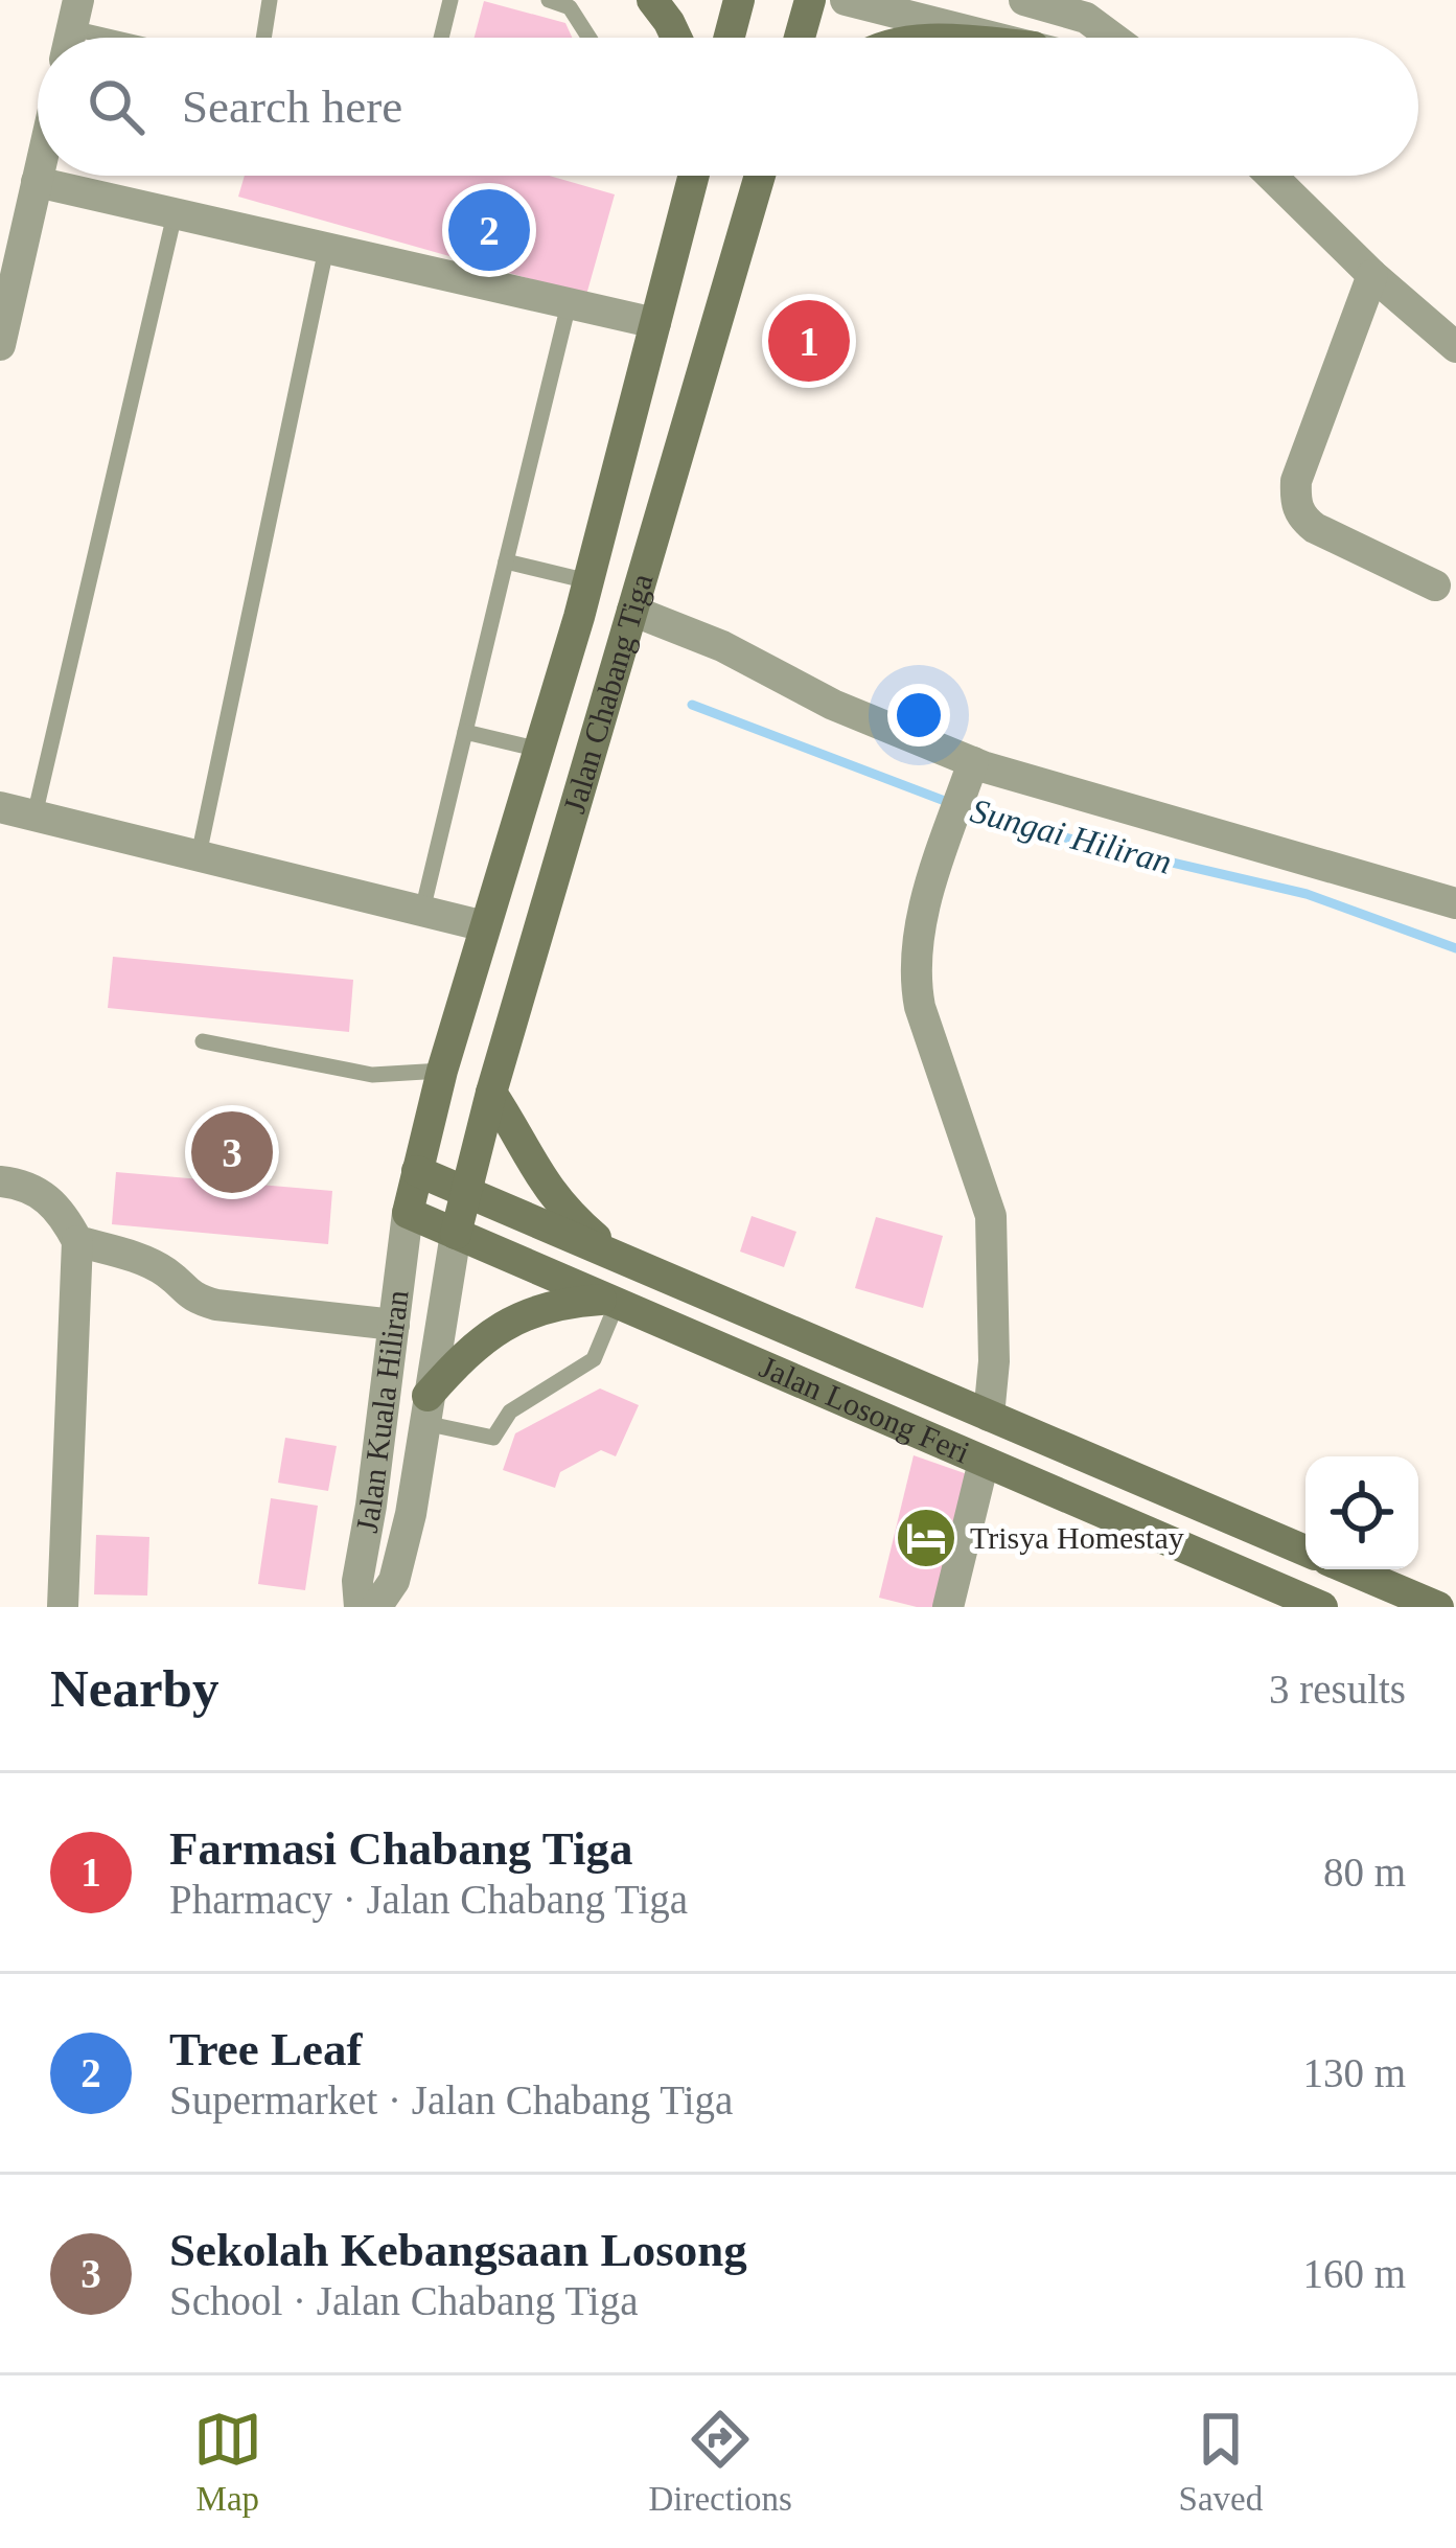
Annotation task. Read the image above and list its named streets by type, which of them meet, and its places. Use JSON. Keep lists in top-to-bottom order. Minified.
{"streets":{"main road":["Jalan Chabang Tiga","Jalan Losong Feri"],"street":["Jalan Kuala Hiliran"]},"crossings":[["Jalan Chabang Tiga","Jalan Kuala Hiliran"],["Jalan Chabang Tiga","Jalan Losong Feri"],["Jalan Kuala Hiliran","Jalan Losong Feri"]],"water":["Sungai Hiliran"],"places":{"hotel":["Trisya Homestay"]},"page":{"search":"Search here","pins":["2","1","3"],"heading":["Nearby","3 results"],"list":[{"mark":"1","name":"Farmasi Chabang Tiga","note":"Pharmacy · Jalan Chabang Tiga","value":"80 m"},{"mark":"2","name":"Tree Leaf","note":"Supermarket · Jalan Chabang Tiga","value":"130 m"},{"mark":"3","name":"Sekolah Kebangsaan Losong","note":"School · Jalan Chabang Tiga","value":"160 m"}],"nav":["Map","Directions","Saved"]}}
